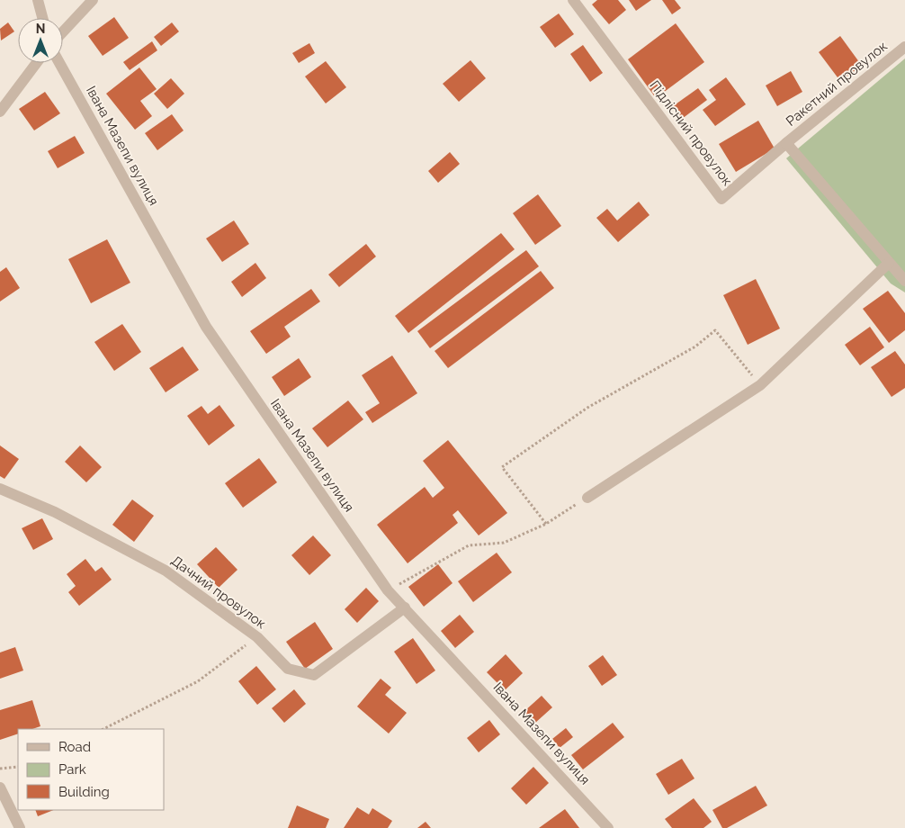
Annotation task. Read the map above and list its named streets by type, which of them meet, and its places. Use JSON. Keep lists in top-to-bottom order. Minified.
{"streets":{"street":["Ракетний провулок","Підлісний провулок","Івана Мазепи вулиця","Дачний провулок"]},"crossings":[["Ракетний провулок","Підлісний провулок"],["Івана Мазепи вулиця","Дачний провулок"]],"legend":["Road","Park","Building"],"north":"top"}
